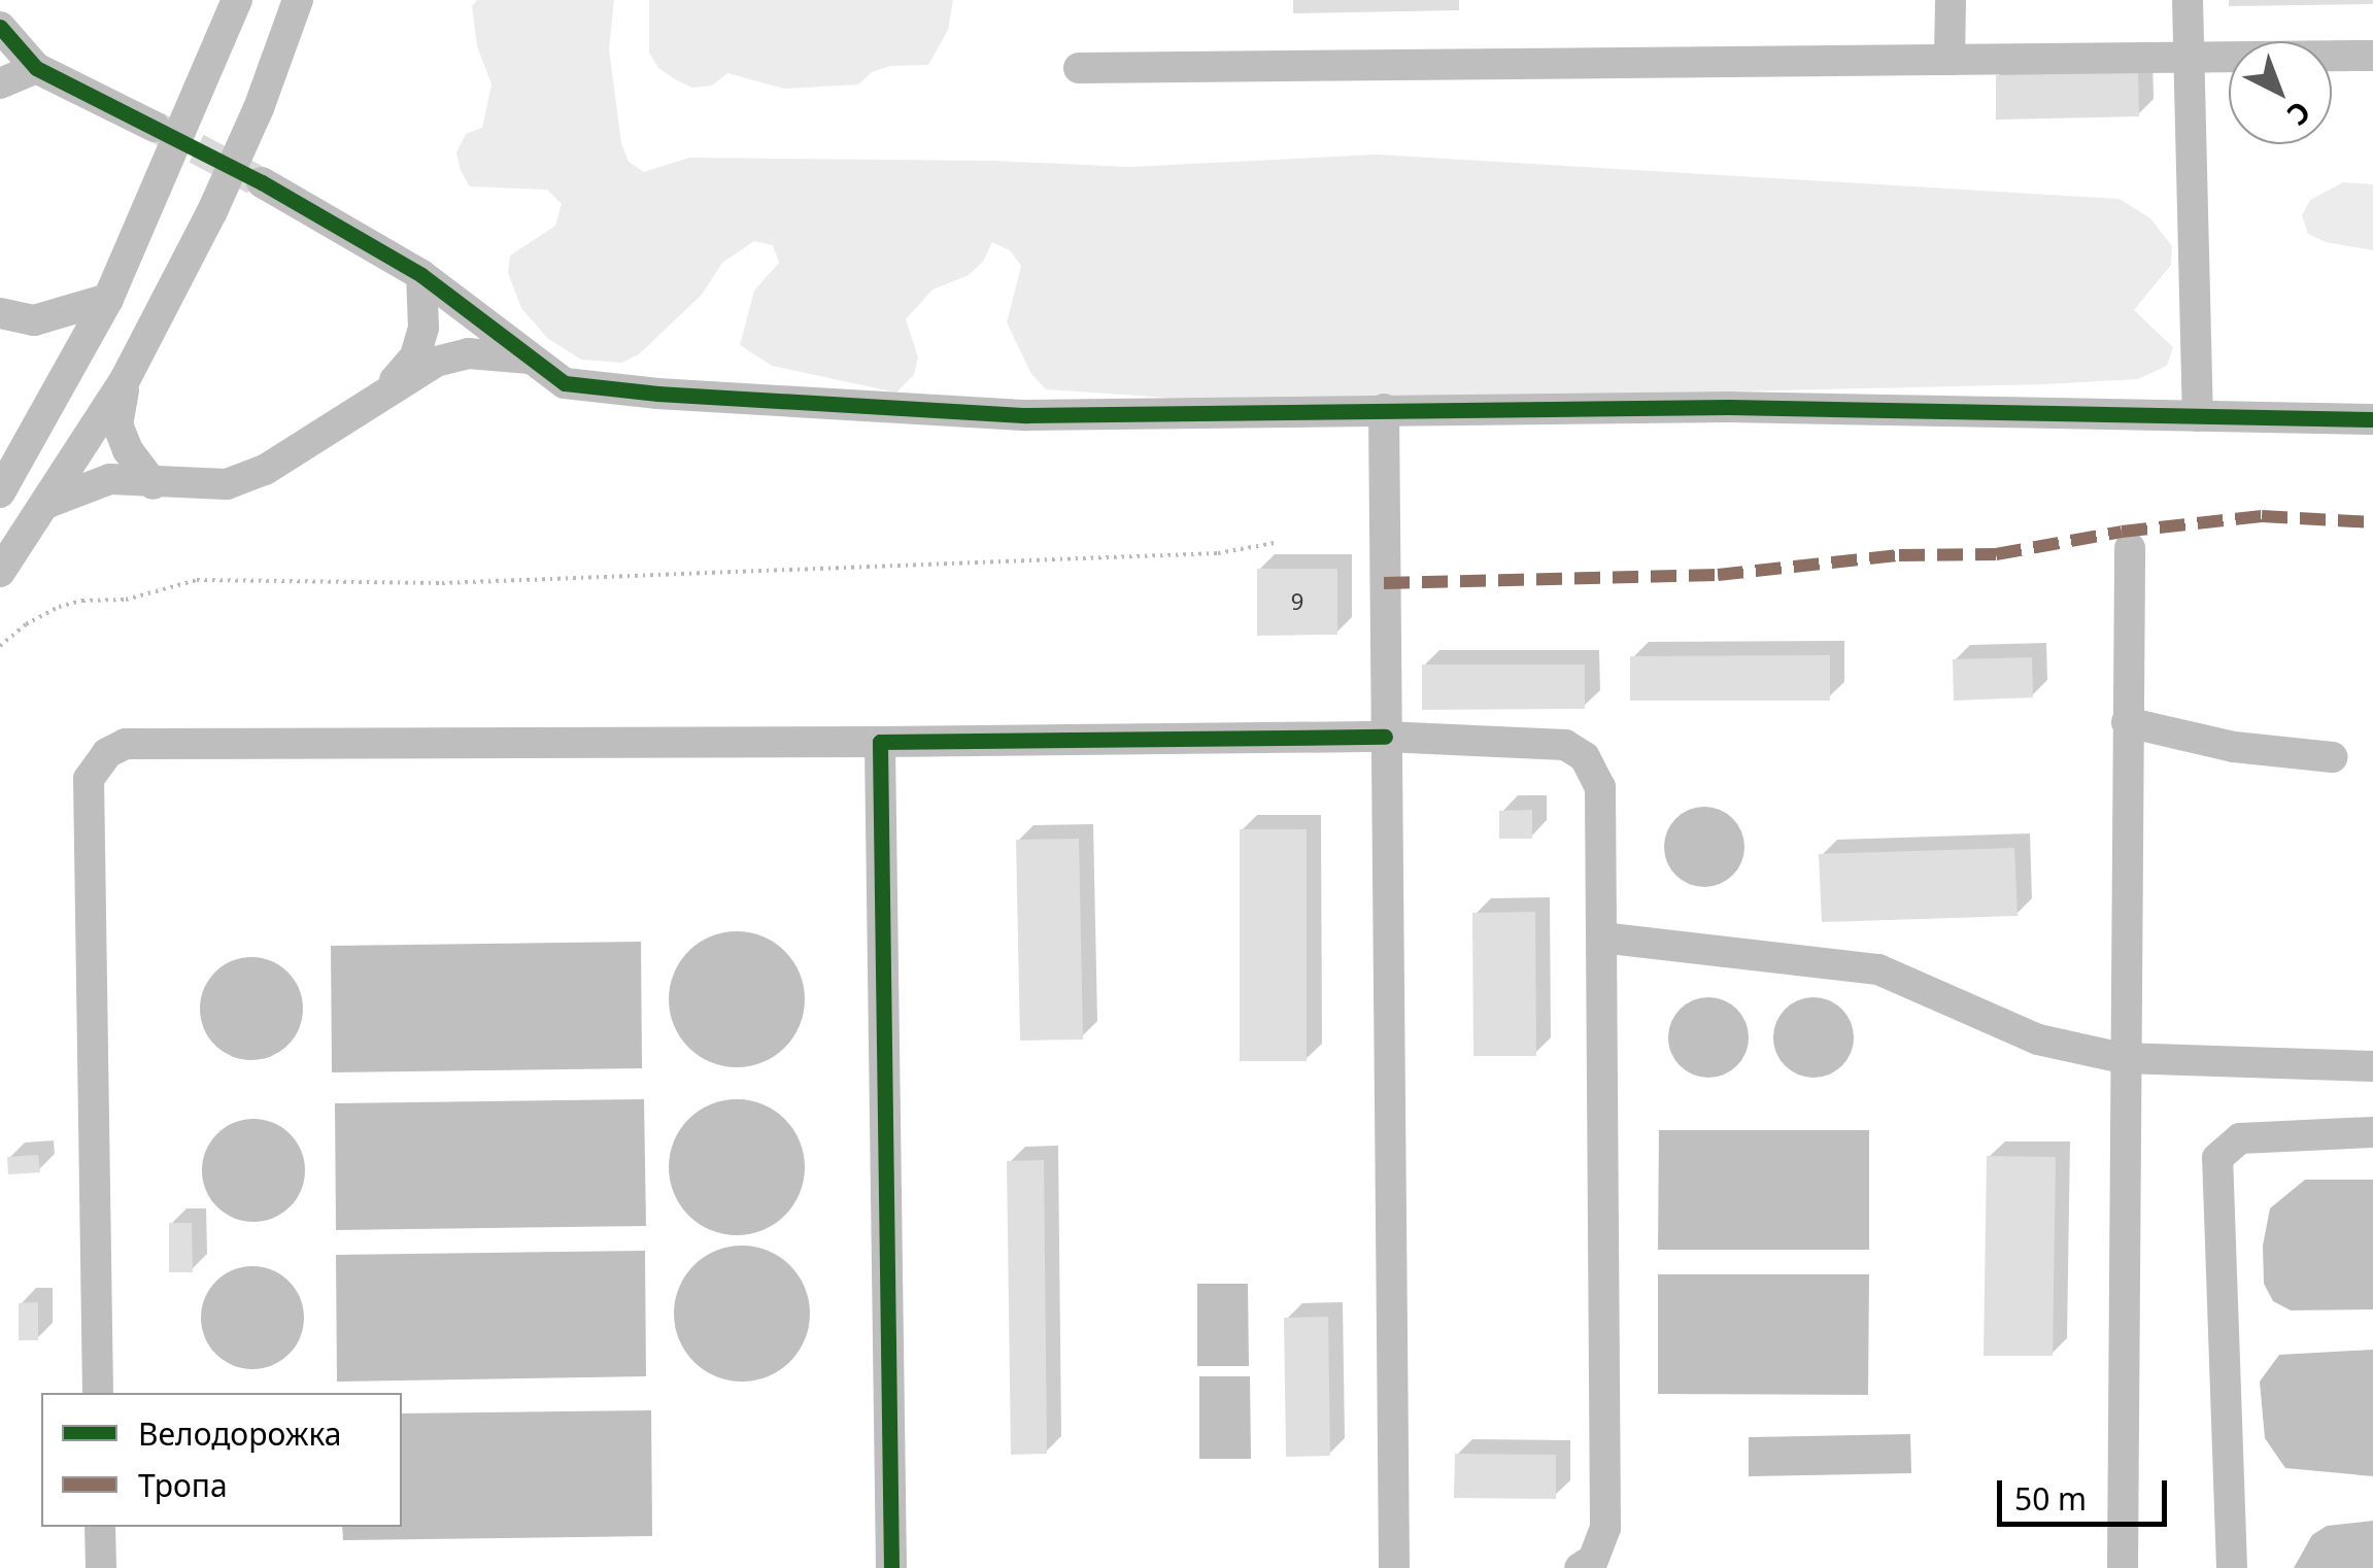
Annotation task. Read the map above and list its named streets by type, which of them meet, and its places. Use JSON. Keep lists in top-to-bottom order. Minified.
{"house_numbers":["9"],"legend":["Велодорожка","Тропа"],"scale_bar":"50 m","north":"bottom right"}
